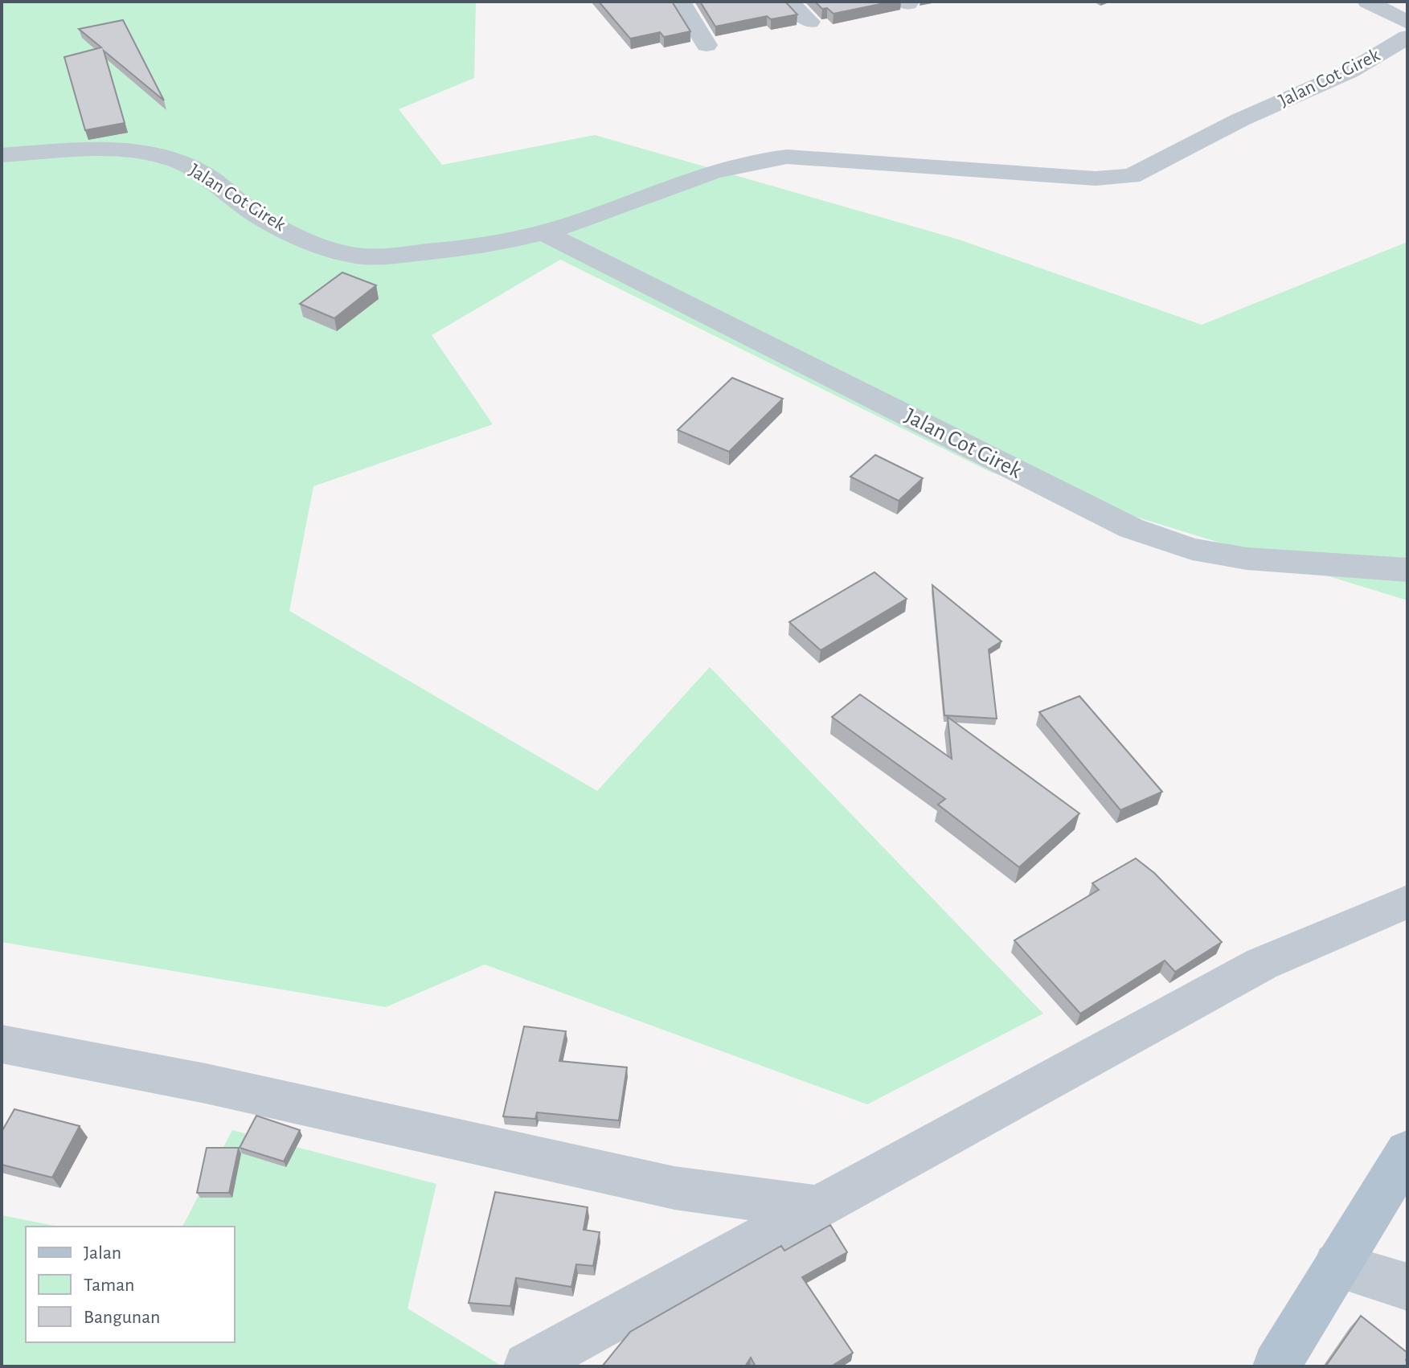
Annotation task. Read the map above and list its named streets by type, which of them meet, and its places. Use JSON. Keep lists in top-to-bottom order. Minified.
{"streets":{"street":["Jalan Cot Girek"]},"legend":["Jalan","Taman","Bangunan"]}
